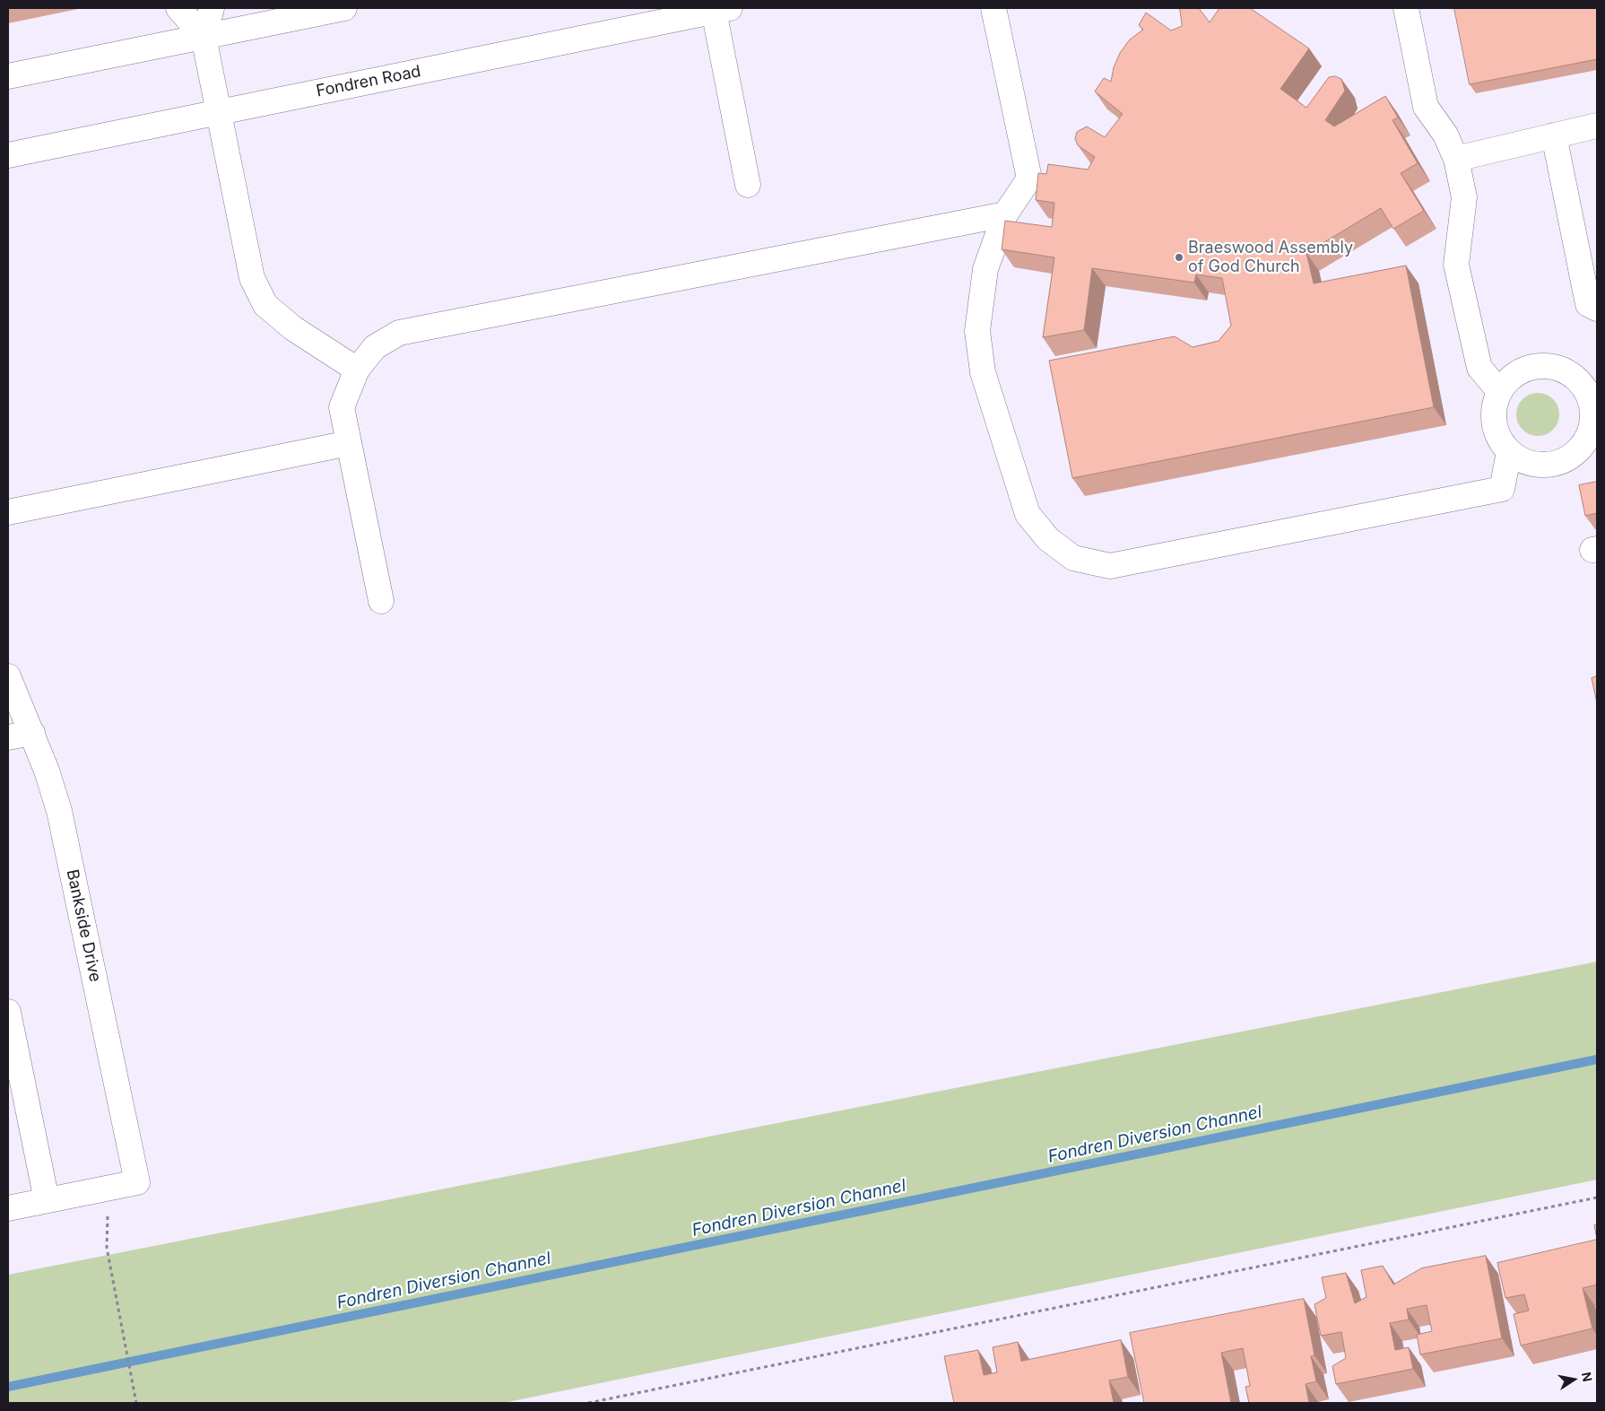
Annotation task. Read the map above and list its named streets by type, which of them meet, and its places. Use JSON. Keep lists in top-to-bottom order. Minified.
{"streets":{"main road":["Fondren Road","Bankside Drive"]},"water":["Fondren Diversion Channel"],"places":["Braeswood Assembly of God Church"],"north":"right"}
